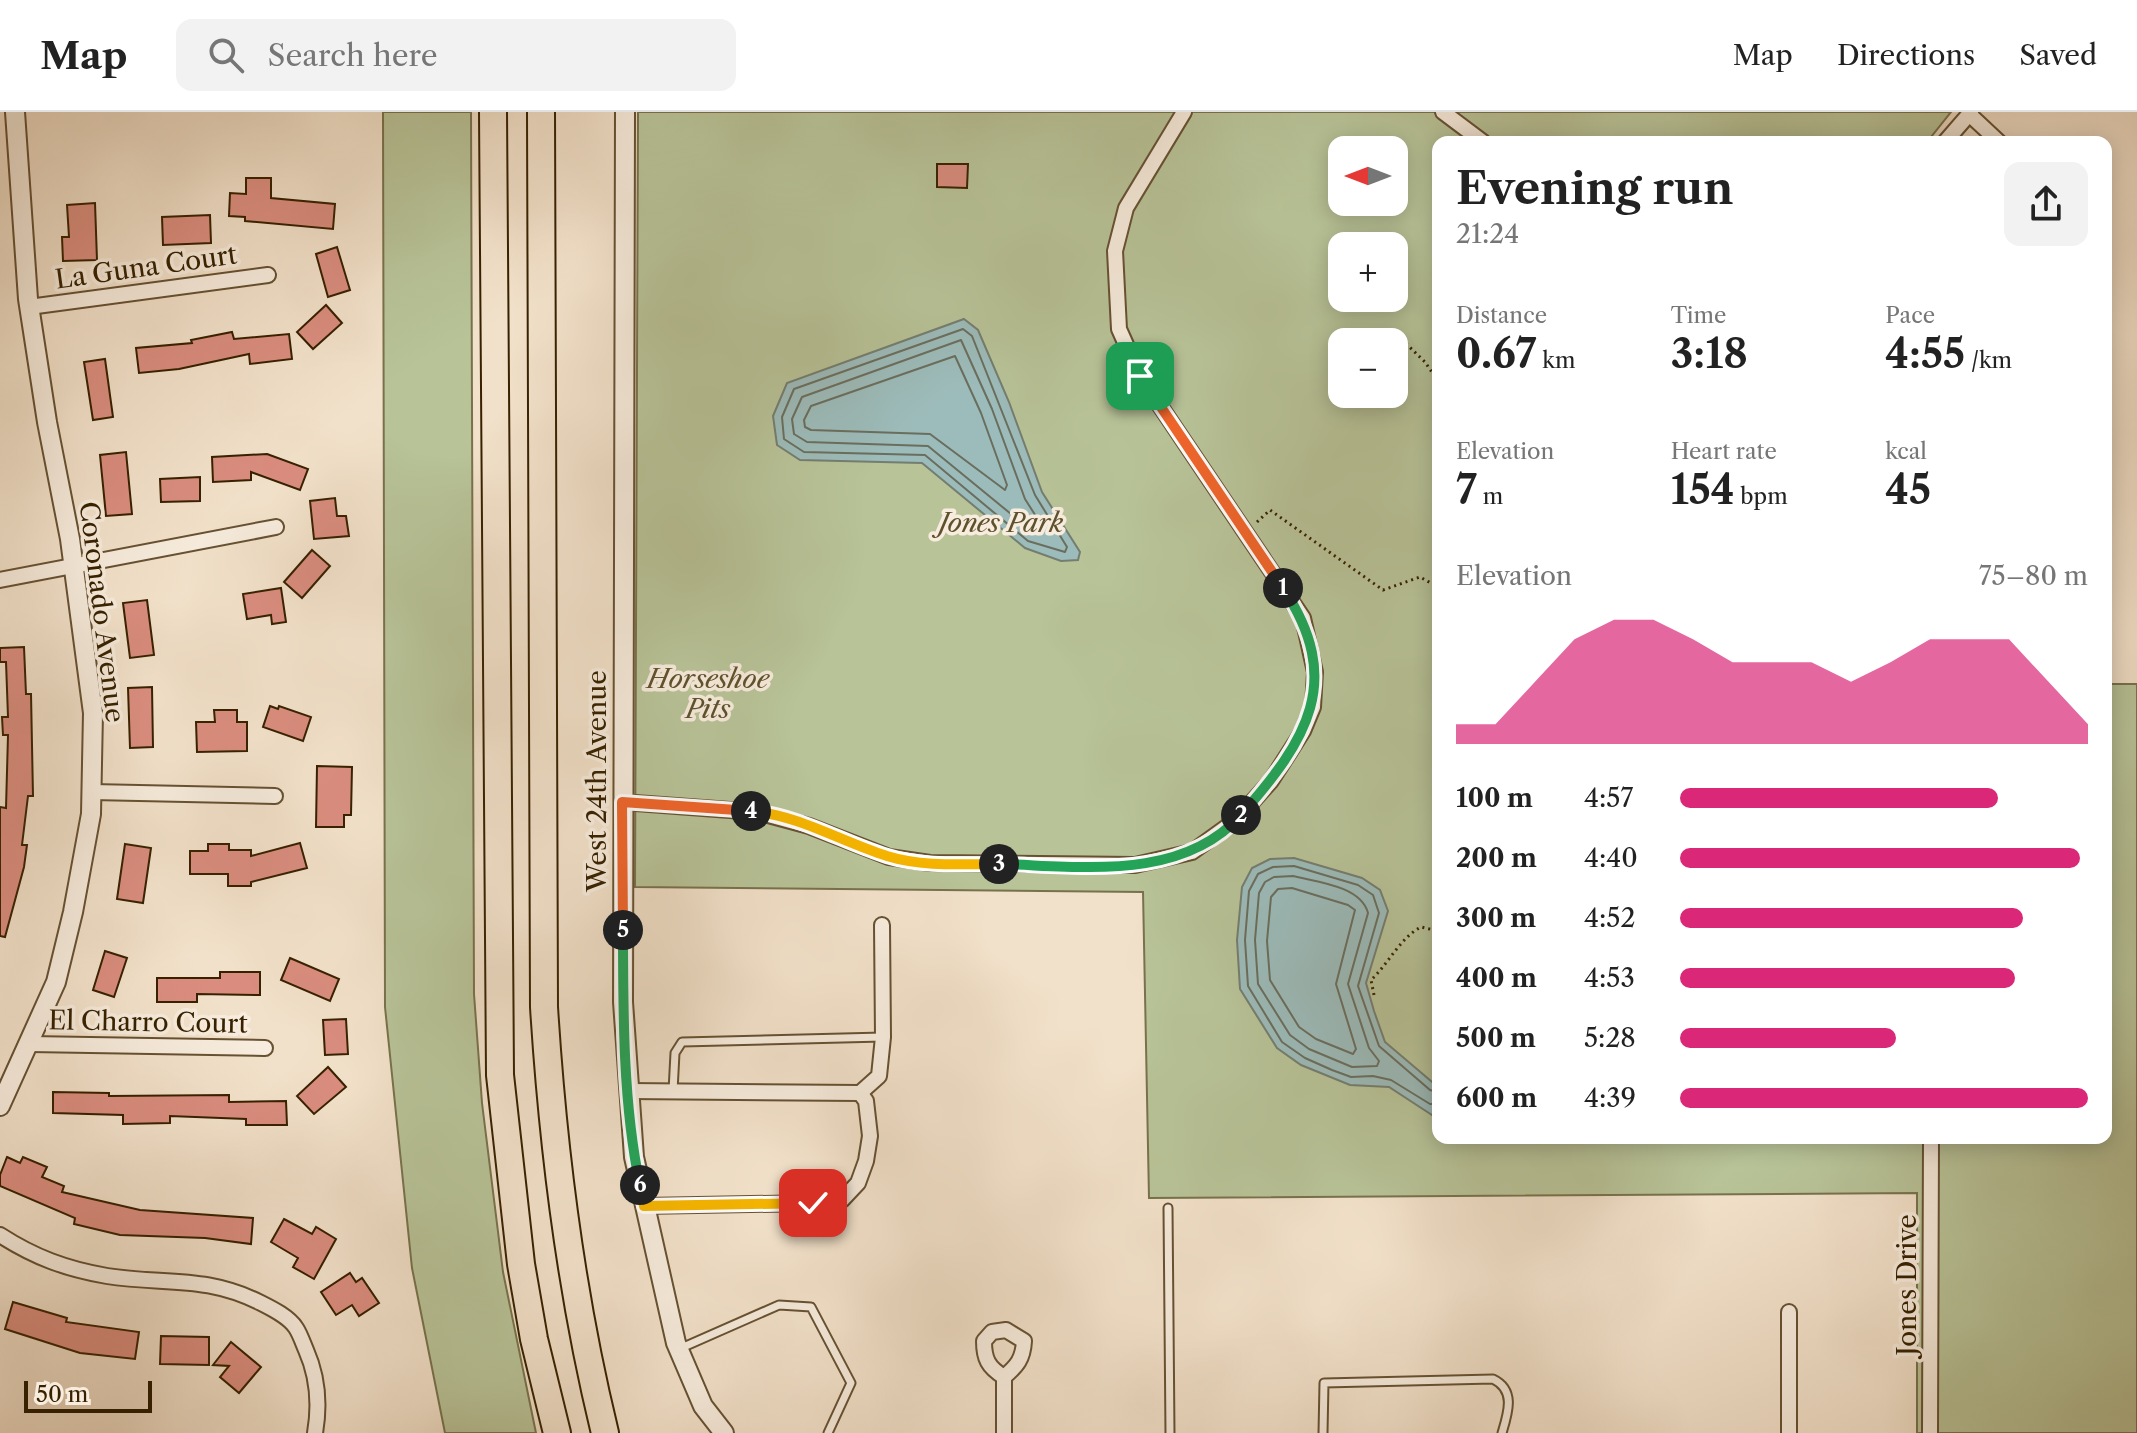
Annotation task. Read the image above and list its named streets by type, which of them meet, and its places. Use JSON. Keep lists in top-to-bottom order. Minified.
{"streets":{"street":["La Guna Court","Coronado Avenue","West 24th Avenue","El Charro Court","Jones Drive"]},"crossings":[["La Guna Court","Coronado Avenue"],["Coronado Avenue","El Charro Court"]],"parks":["Jones Park","Horseshoe Pits"],"scale_bar":"50 m","north":"left","page":{"header":"Map","search":"Search here","nav":["Map","Directions","Saved"],"map_buttons":["+","−"],"heading":["Evening run","21:24"],"stats":[["Distance","0.67 km"],["Time","3:18"],["Pace","4:55 /km"],["Elevation","7 m"],["Heart rate","154 bpm"],["kcal","45"]],"chart":["Elevation","75–80 m"],"pins":["1","4","2","3","5","6"],"list":[{"name":"100 m","note":"4:57"},{"name":"200 m","note":"4:40"},{"name":"300 m","note":"4:52"},{"name":"400 m","note":"4:53"},{"name":"500 m","note":"5:28"},{"name":"600 m","note":"4:39"}],"scale":"50 m"}}
